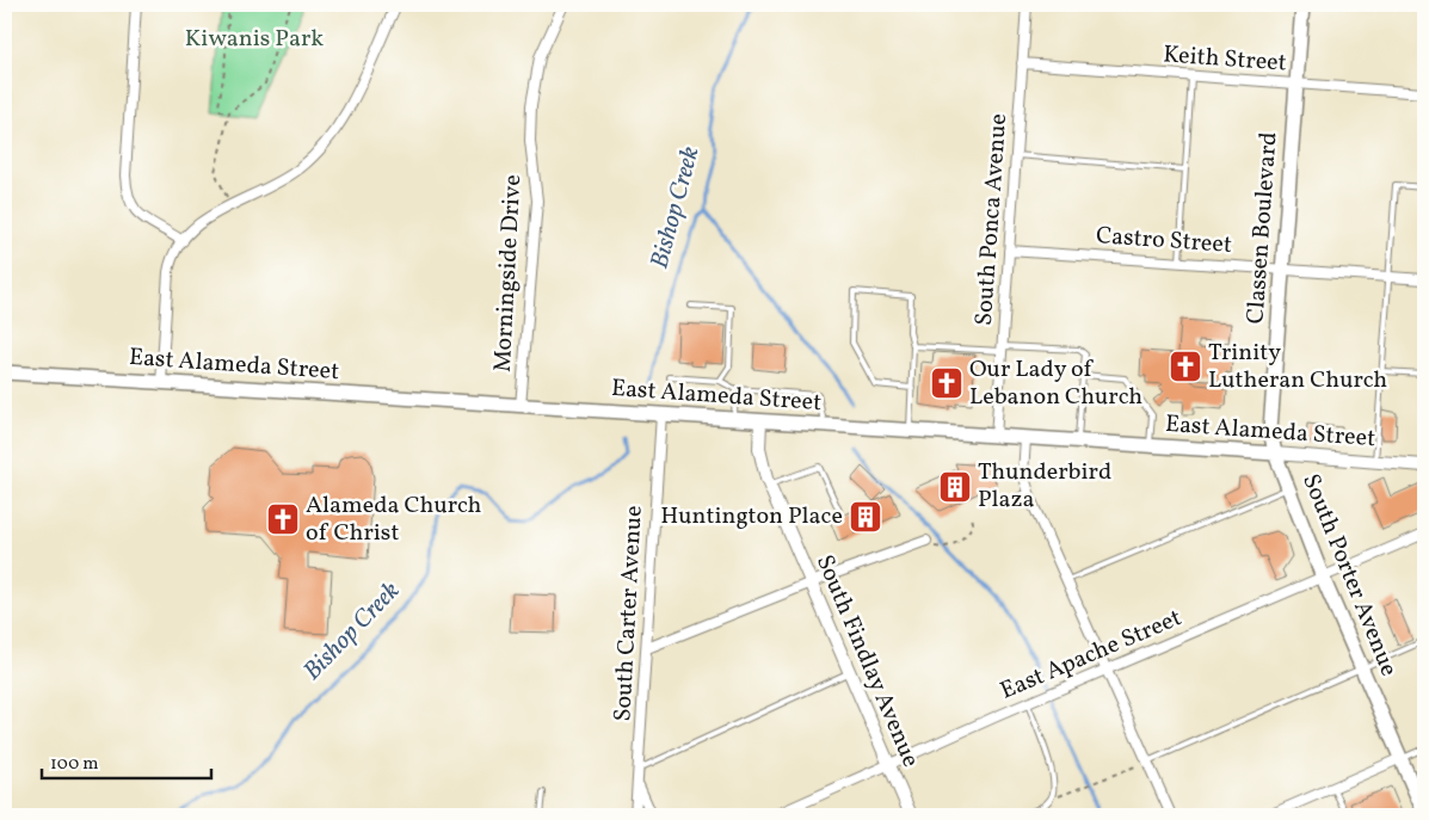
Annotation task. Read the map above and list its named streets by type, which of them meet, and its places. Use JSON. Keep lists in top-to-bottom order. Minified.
{"streets":{"main road":["Classen Boulevard","East Alameda Street","South Porter Avenue"],"street":["Keith Street","South Ponca Avenue","Castro Street","Morningside Drive","South Carter Avenue","East Apache Street","South Findlay Avenue"]},"crossings":[["Keith Street","South Ponca Avenue"],["Keith Street","Classen Boulevard"],["South Ponca Avenue","Castro Street"],["South Ponca Avenue","East Alameda Street"],["Classen Boulevard","Castro Street"],["Classen Boulevard","East Alameda Street"],["Classen Boulevard","South Porter Avenue"],["Morningside Drive","East Alameda Street"],["East Alameda Street","South Porter Avenue"],["East Alameda Street","South Carter Avenue"],["East Alameda Street","South Findlay Avenue"],["South Porter Avenue","East Apache Street"],["East Apache Street","South Findlay Avenue"]],"water":["Bishop Creek"],"parks":["Kiwanis Park"],"places":{"church":["Trinity Lutheran Church","Our Lady of Lebanon Church","Alameda Church of Christ"],"building":["Thunderbird Plaza","Huntington Place"]},"scale_bar":"100 m"}
